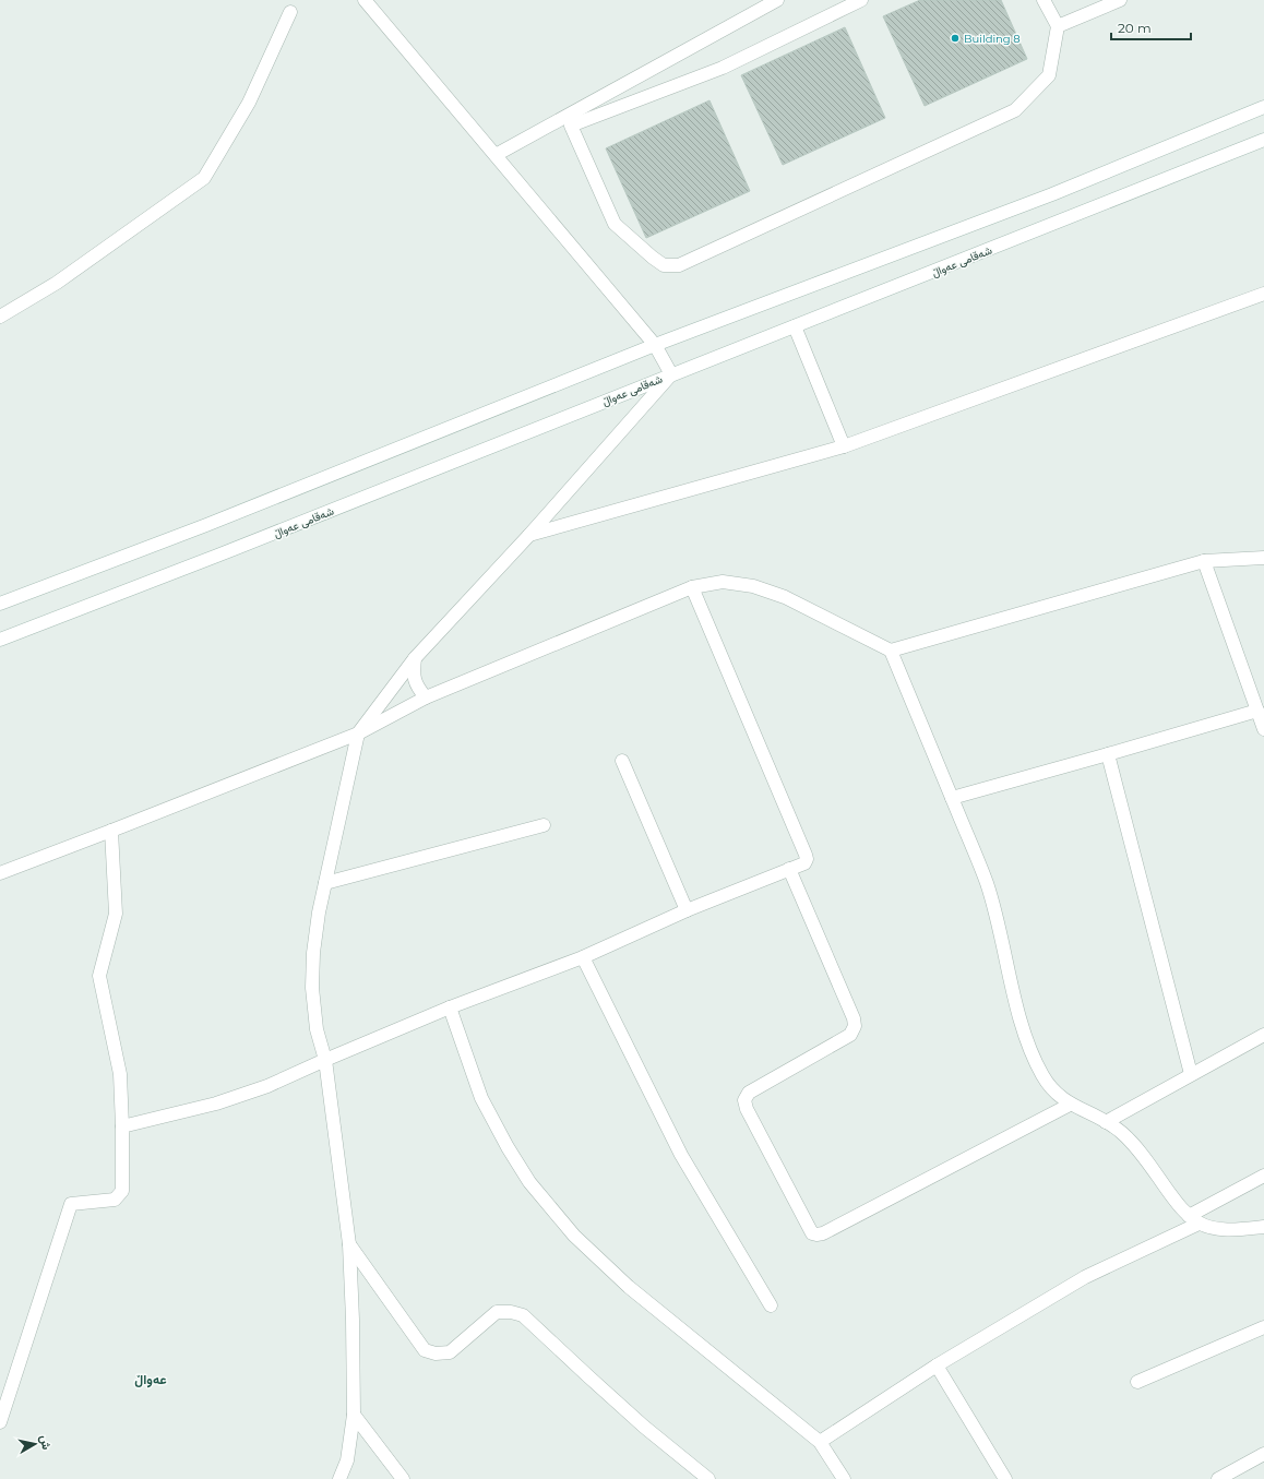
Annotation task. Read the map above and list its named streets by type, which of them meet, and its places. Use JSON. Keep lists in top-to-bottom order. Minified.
{"streets":{"street":["شەقامی عەواڵ"]},"districts":["عەواڵ"],"places":["Building 8"],"scale_bar":"20 m","north":"right"}
